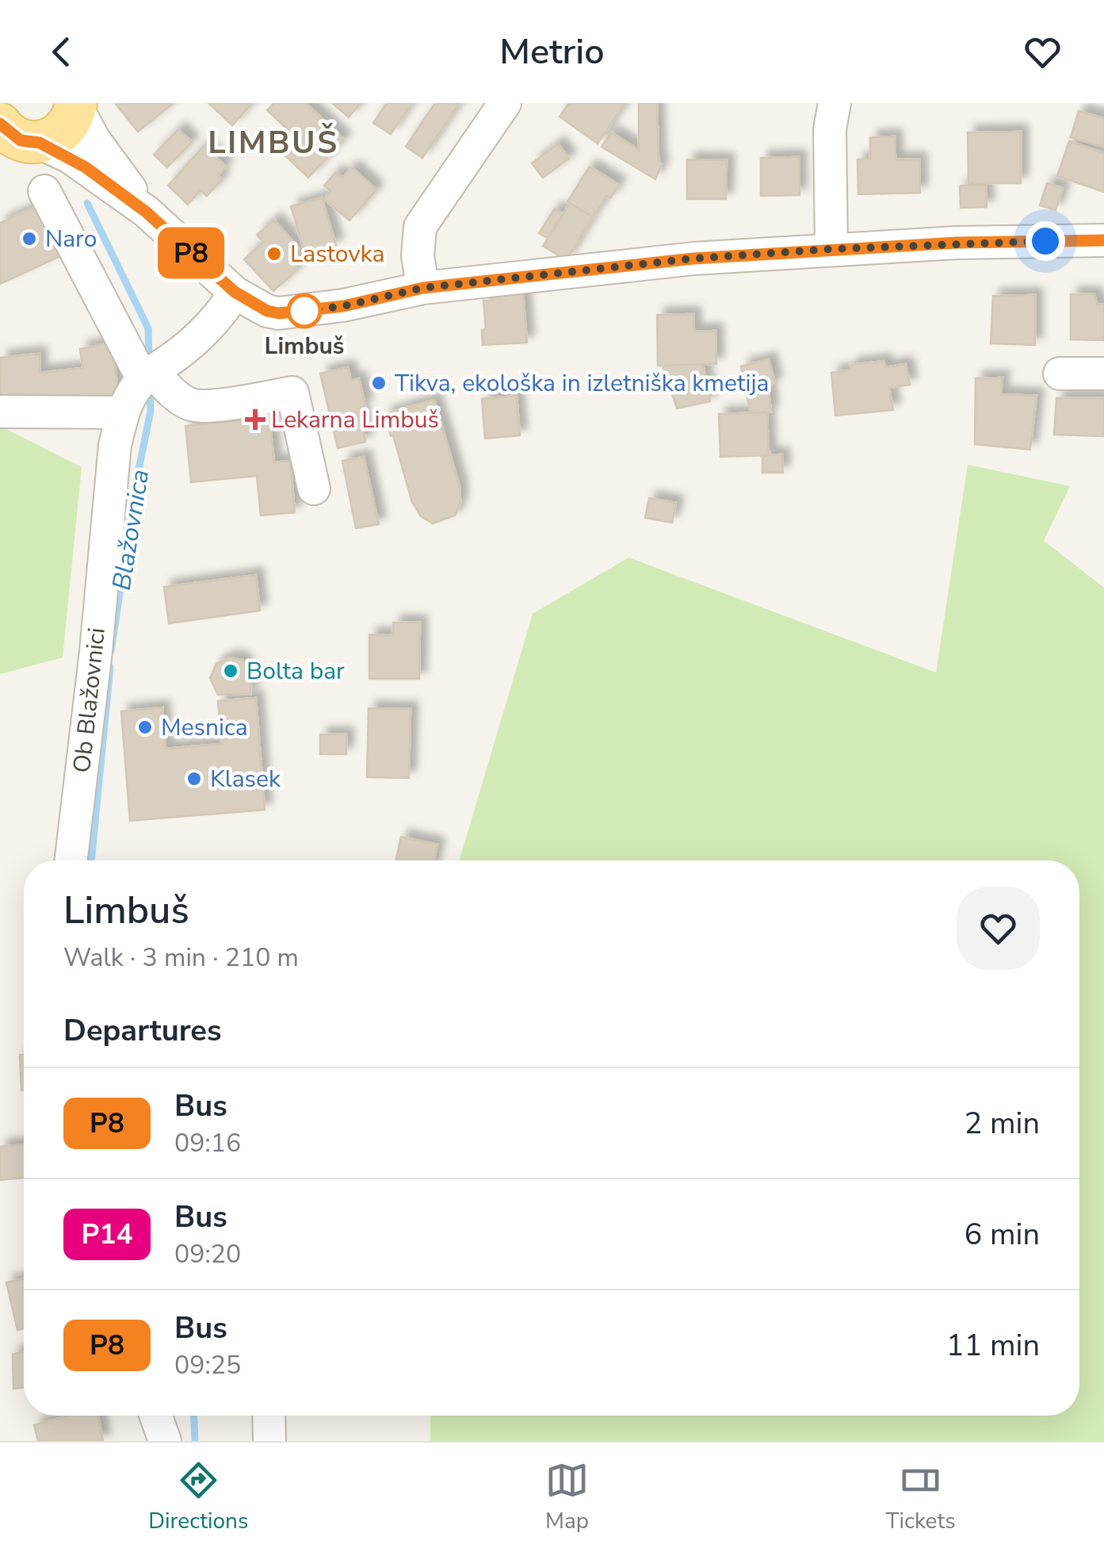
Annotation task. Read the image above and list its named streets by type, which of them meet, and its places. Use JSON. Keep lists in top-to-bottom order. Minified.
{"streets":{"street":["Ob Blažovnici"]},"districts":["LIMBUŠ"],"water":["Blažovnica"],"places":{"other":["Naro","Lastovka","Limbuš","Tikva, ekološka in izletniška kmetija","Bolta bar","Mesnica","Klasek"],"health":["Lekarna Limbuš"]},"lines":["bus line P8"],"page":{"header":"Metrio","on_map":"P8","heading":[["Limbuš","Walk · 3 min · 210 m"],"Departures"],"list":[{"mark":"P8","name":"Bus","note":"09:16","value":"2 min"},{"mark":"P14","name":"Bus","note":"09:20","value":"6 min"},{"mark":"P8","name":"Bus","note":"09:25","value":"11 min"}],"tabs":["Directions","Map","Tickets"]}}
